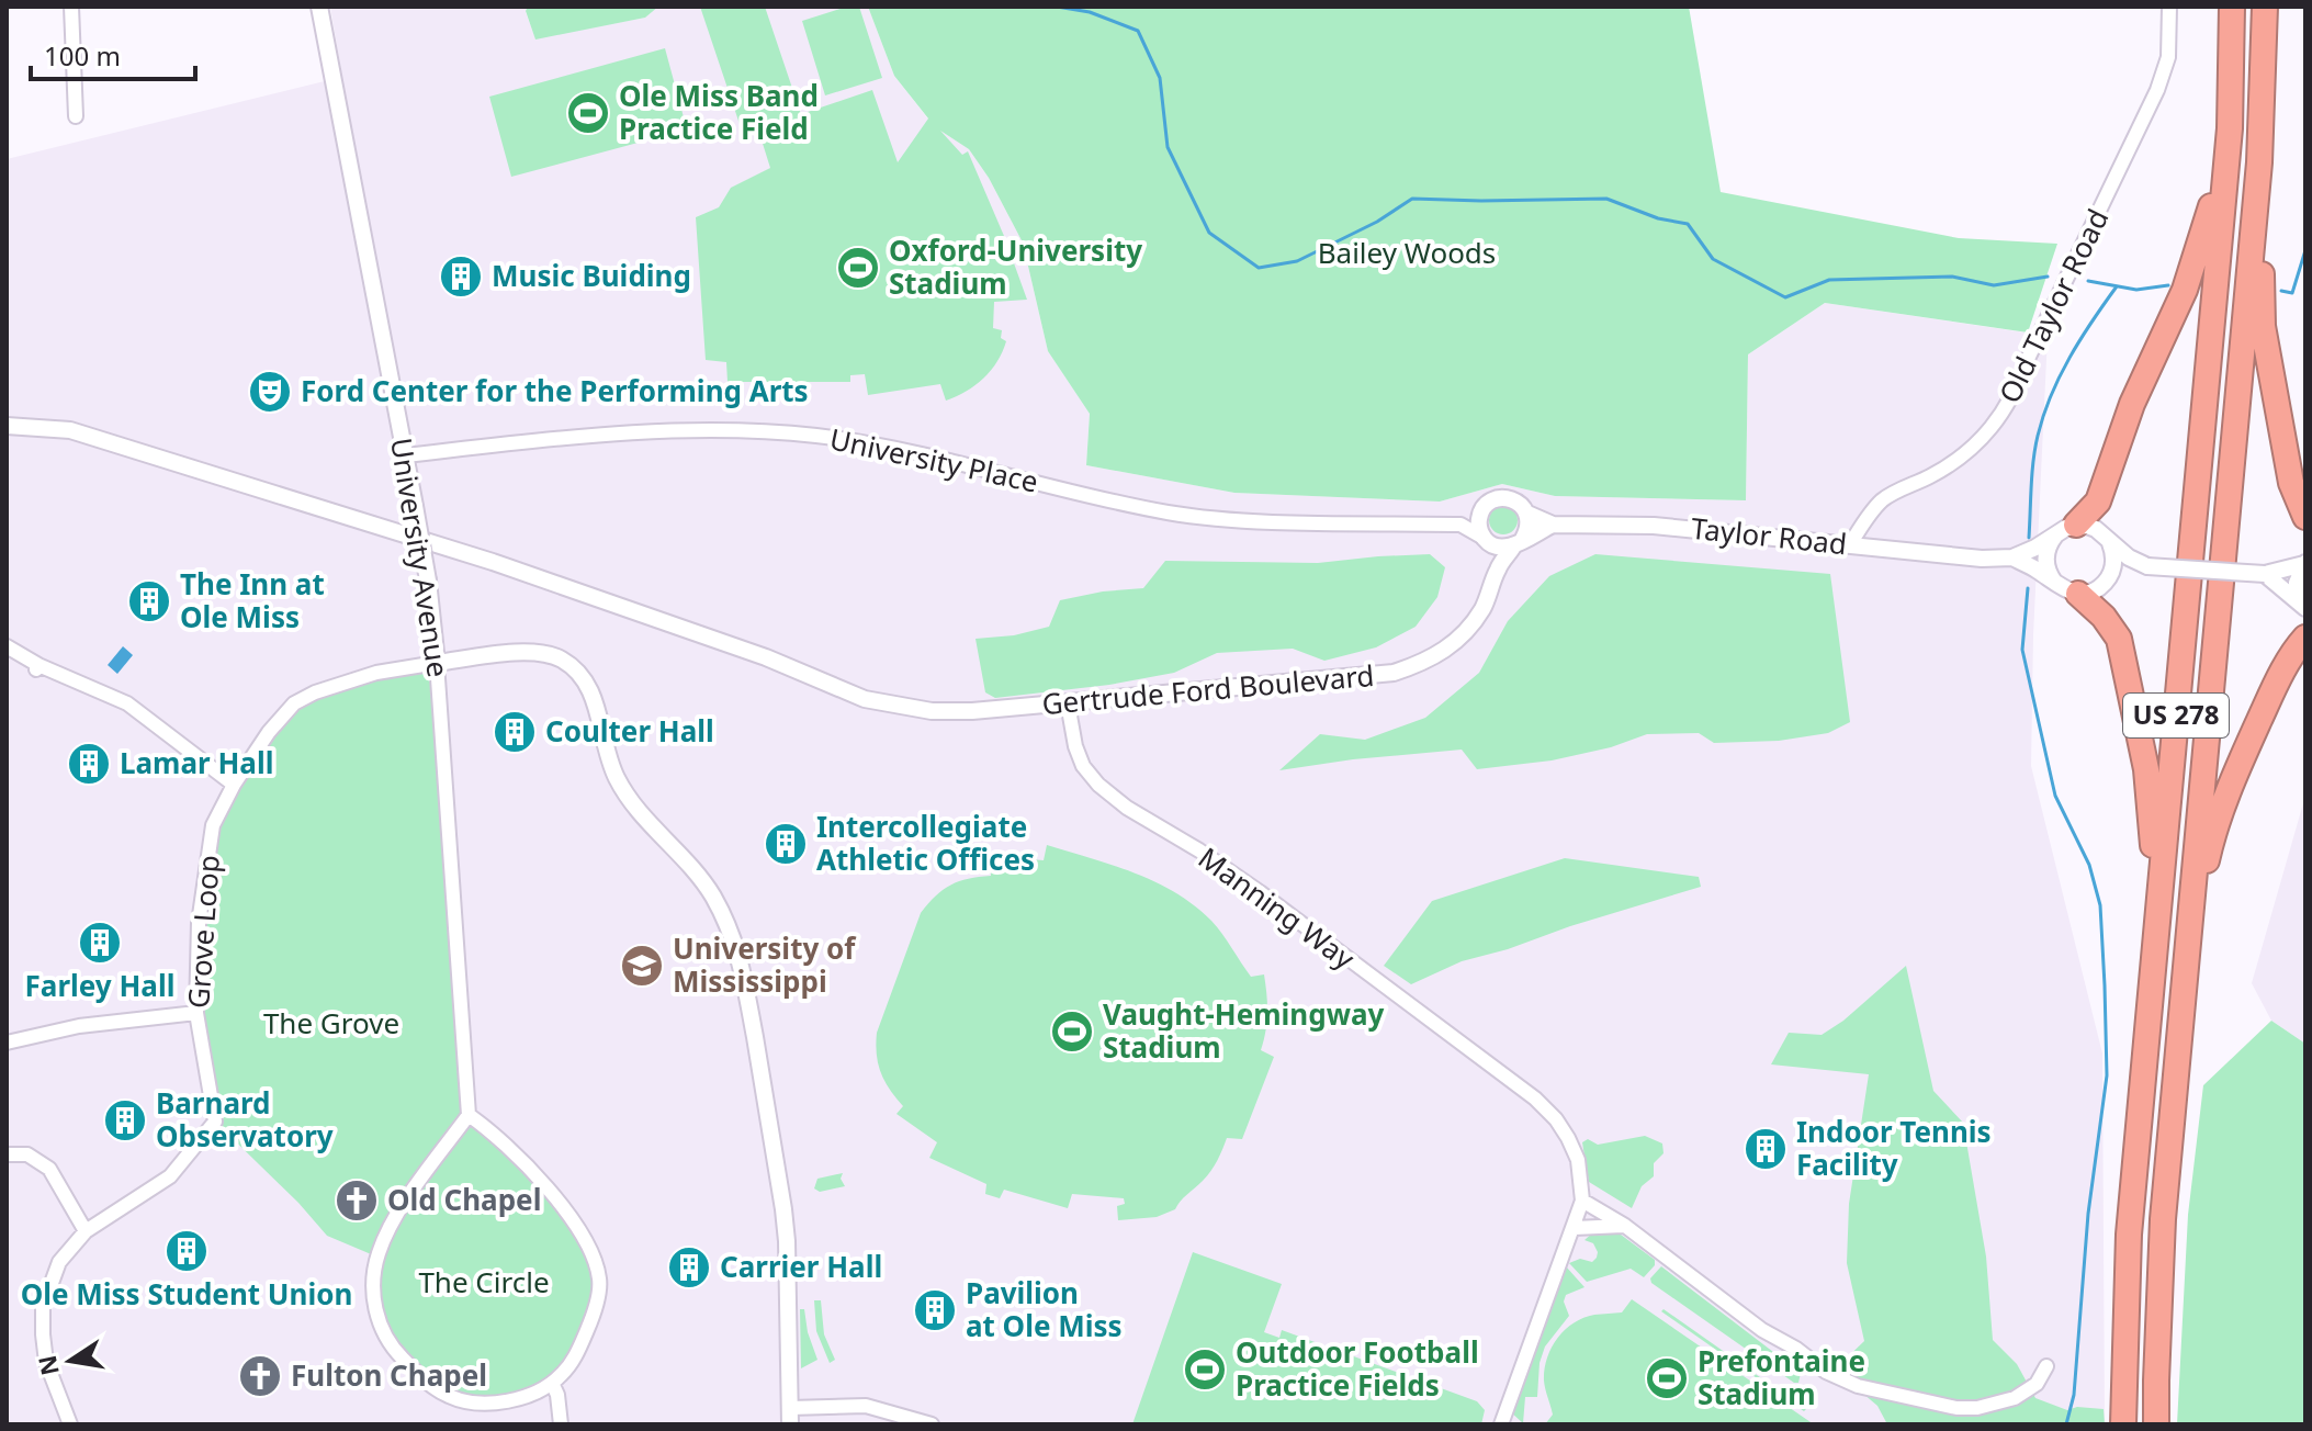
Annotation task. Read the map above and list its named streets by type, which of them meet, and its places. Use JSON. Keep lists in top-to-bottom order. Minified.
{"streets":{"highway":["US 278"],"street":["Old Taylor Road","University Place","Taylor Road","University Avenue","Gertrude Ford Boulevard","Manning Way","Grove Loop"]},"crossings":[["Old Taylor Road","Taylor Road"],["University Place","Taylor Road"],["University Place","University Avenue"],["University Place","Gertrude Ford Boulevard"],["Taylor Road","Gertrude Ford Boulevard"],["University Avenue","Grove Loop"],["Gertrude Ford Boulevard","Manning Way"]],"parks":["Bailey Woods","The Grove","The Circle"],"places":{"sports":["Ole Miss Band Practice Field","Oxford-University Stadium","Vaught-Hemingway Stadium","Outdoor Football Practice Fields","Prefontaine Stadium"],"building":["Music Buiding","The Inn at Ole Miss","Coulter Hall","Lamar Hall","Intercollegiate Athletic Offices","Farley Hall","Barnard Observatory","Indoor Tennis Facility","Ole Miss Student Union","Carrier Hall","Pavilion at Ole Miss"],"theatre":["Ford Center for the Performing Arts"],"school or university":["University of Mississippi"],"church":["Old Chapel","Fulton Chapel"]},"scale_bar":"100 m","north":"left"}
